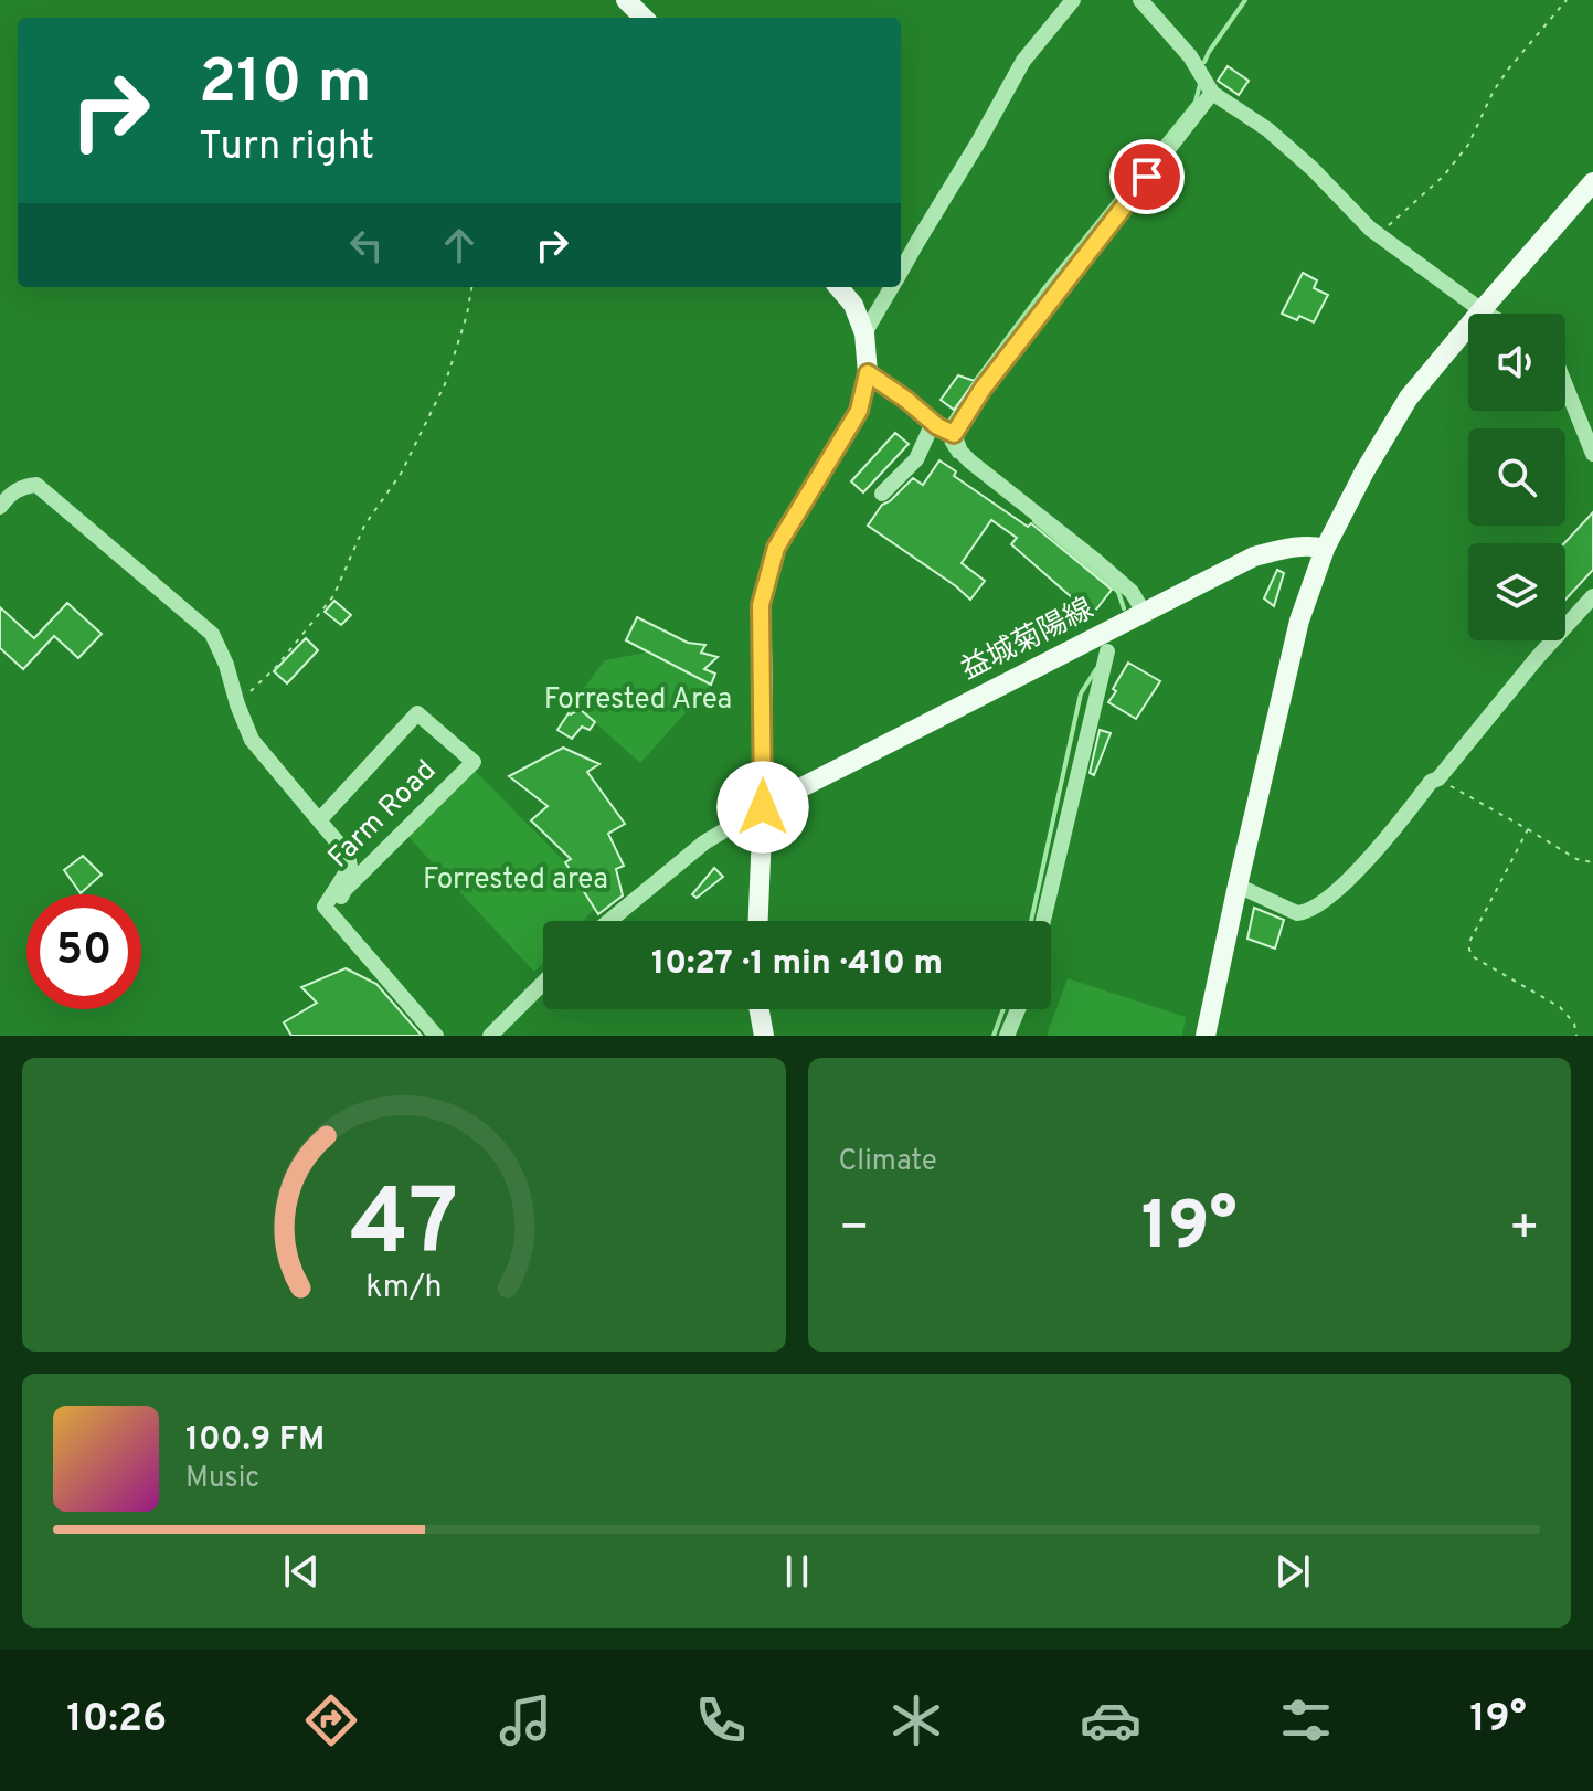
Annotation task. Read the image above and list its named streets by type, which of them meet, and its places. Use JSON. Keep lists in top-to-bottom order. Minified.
{"streets":{"main road":["益城菊陽線"],"street":["Farm Road"]},"parks":["Forrested Area","Forrested area"],"page":{"turn":["210 m","Turn right"],"limit":"50","trip":"10:27 · 1 min · 410 m","tile":"Climate","heat":["−","19°","+"],"song":["100.9 FM","Music"],"tabs":["10:26","19°"],"gauge":["47","km/h"]}}
